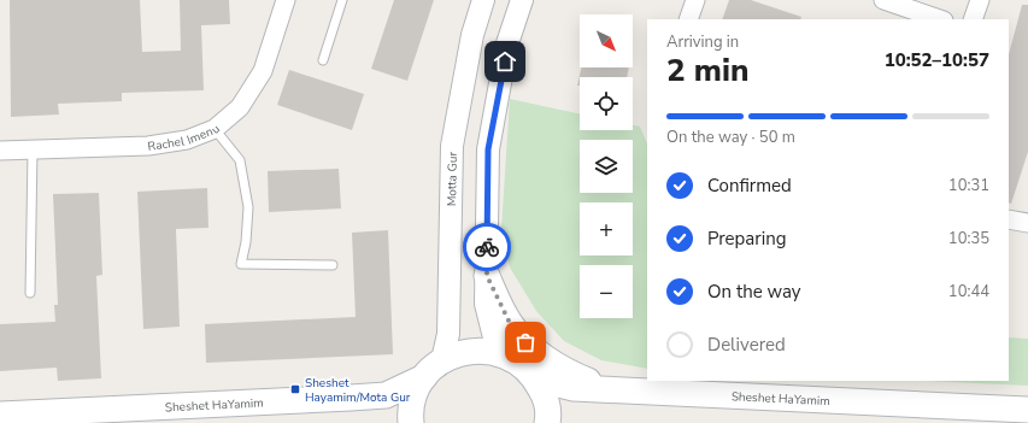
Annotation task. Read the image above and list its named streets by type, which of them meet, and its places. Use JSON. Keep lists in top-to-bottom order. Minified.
{"streets":{"main road":["Sheshet HaYamim"],"street":["Rachel Imenu","Motta Gur"]},"crossings":[["Motta Gur","Sheshet HaYamim"]],"places":{"transit":["Sheshet Hayamim/Mota Gur"]},"north":"bottom right","page":{"map_buttons":["+","−"],"heading":["2 min","Arriving in","10:52–10:57"],"bar":"On the way · 50 m","list":[["Confirmed","10:31"],["Preparing","10:35"],["On the way","10:44"],"Delivered"]}}
